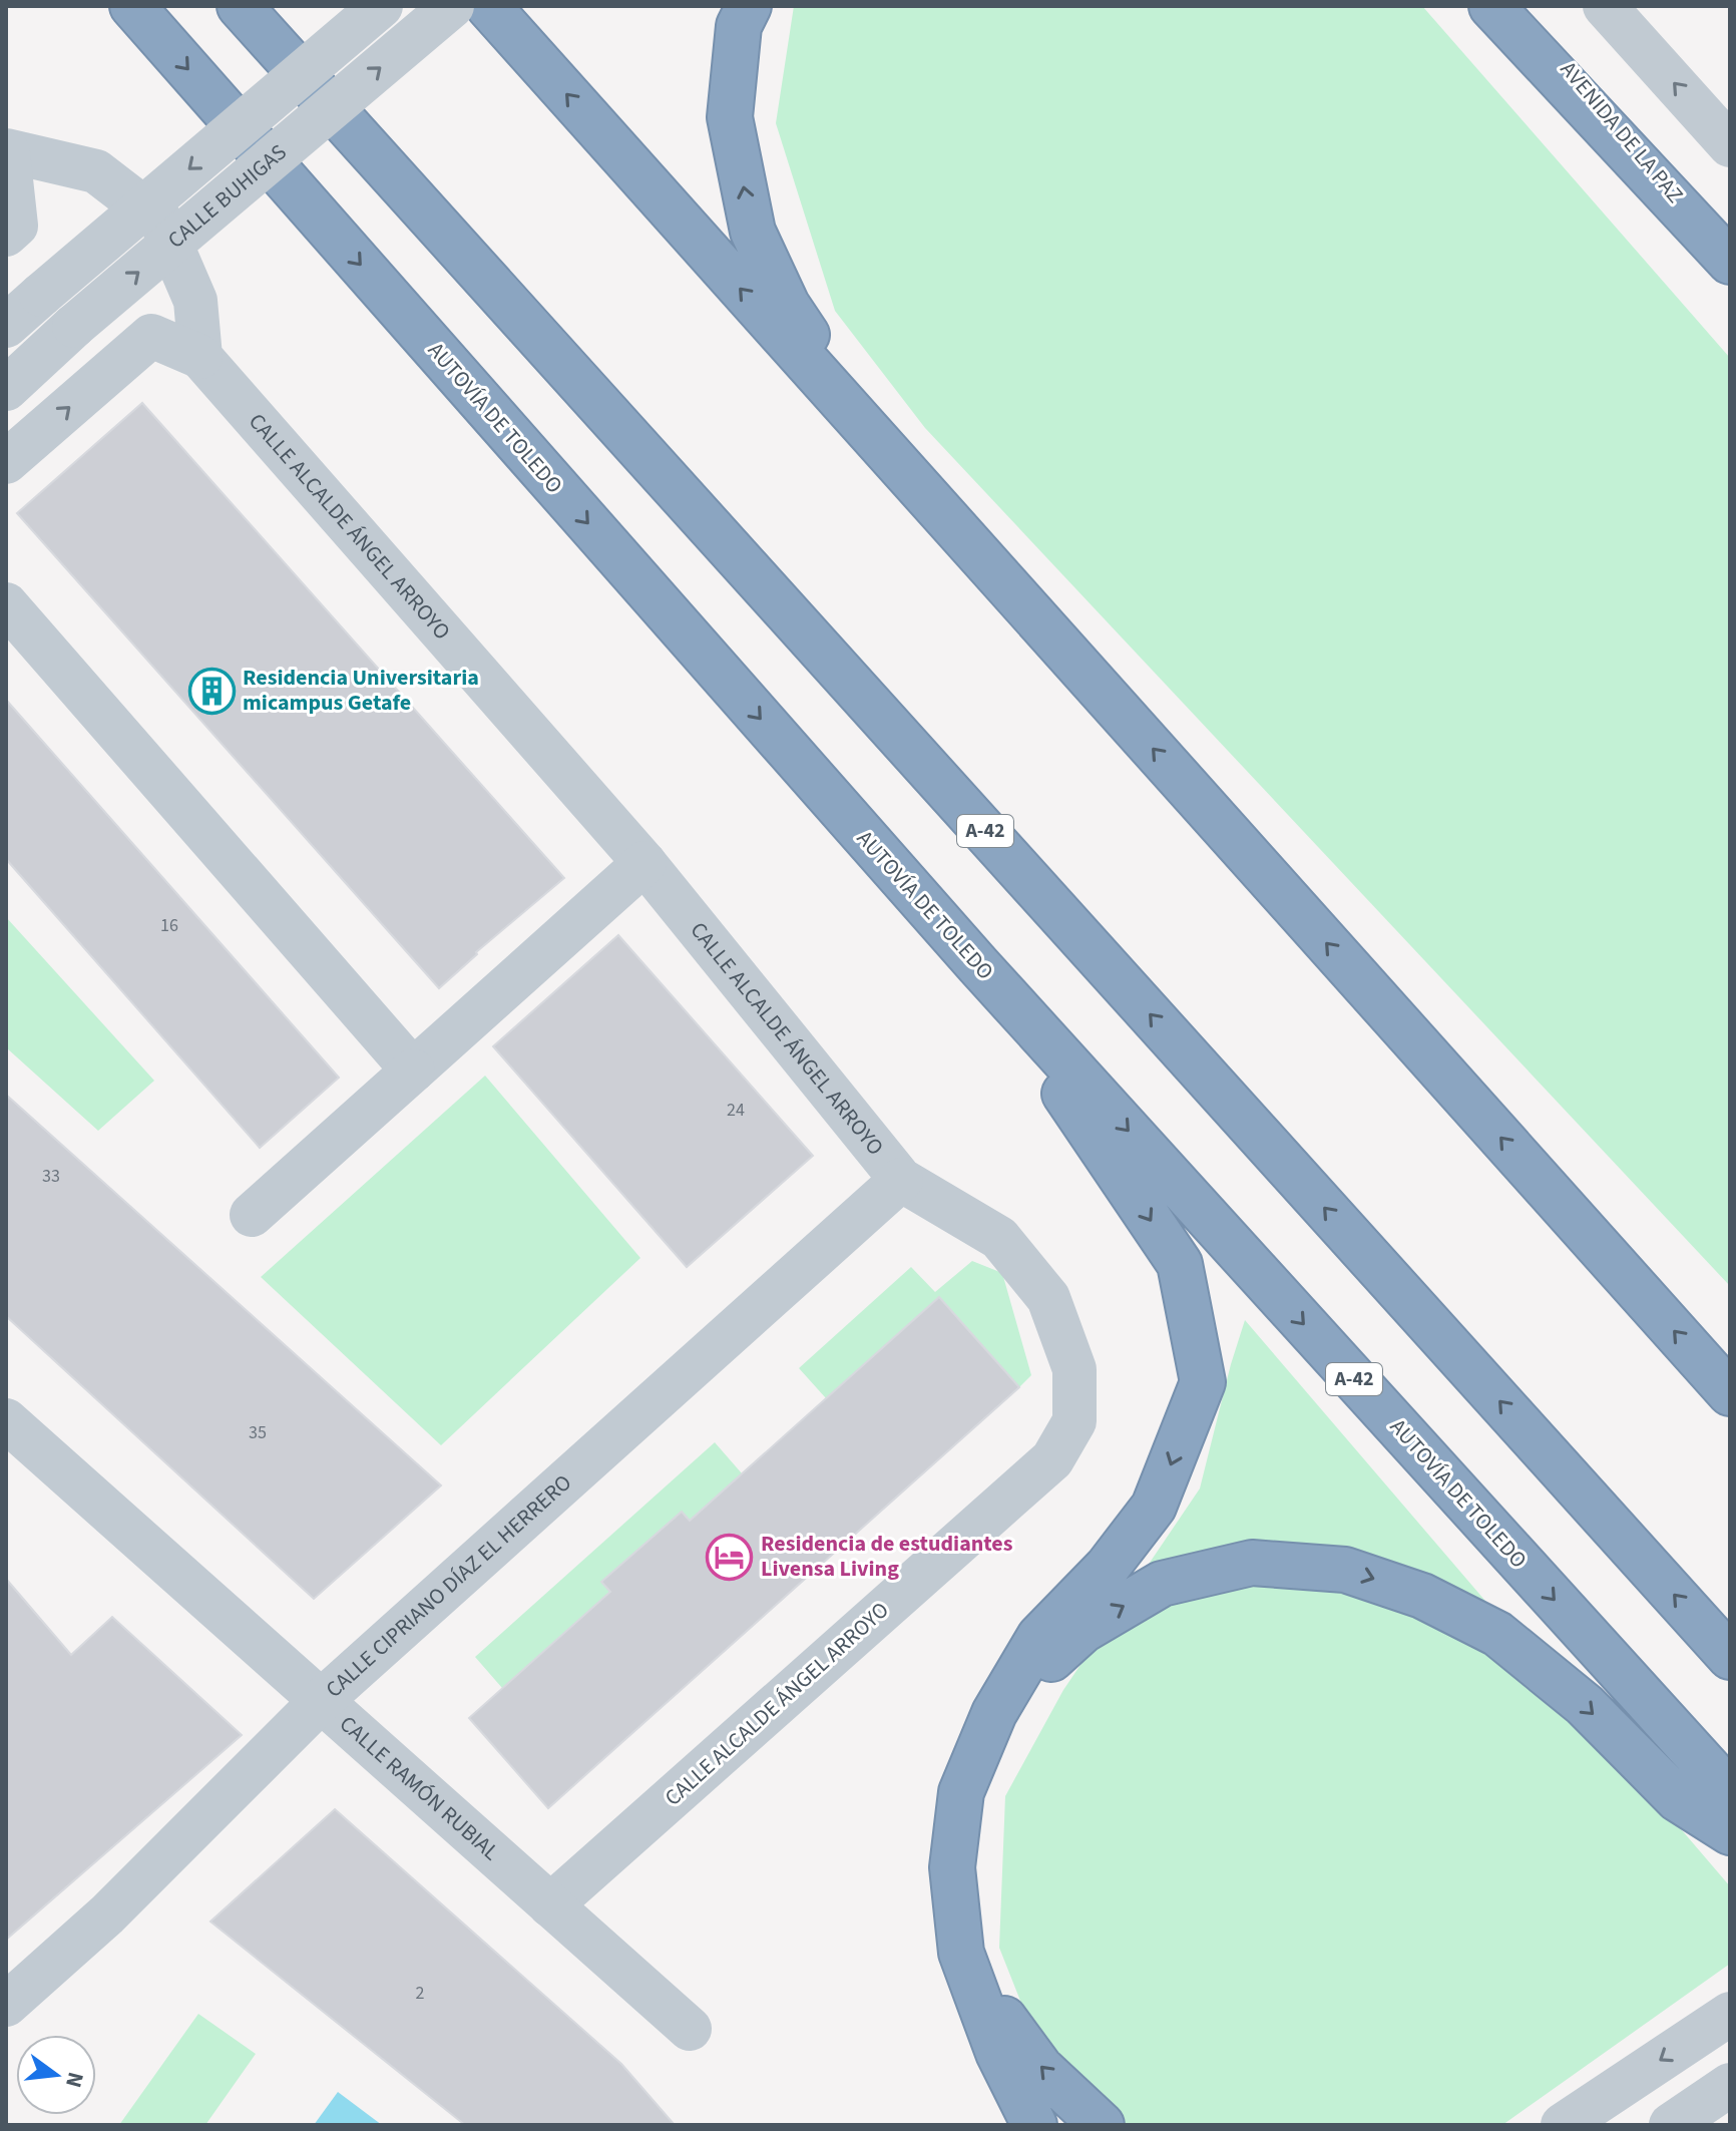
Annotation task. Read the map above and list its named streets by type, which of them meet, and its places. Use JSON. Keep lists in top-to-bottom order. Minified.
{"streets":{"highway":["AUTOVÍA DE TOLEDO","A-42"],"street":["AVENIDA DE LA PAZ","CALLE BUHIGAS","CALLE ALCALDE ÁNGEL ARROYO","CALLE CIPRIANO DÍAZ EL HERRERO","CALLE RAMÓN RUBIAL"]},"crossings":[["CALLE ALCALDE ÁNGEL ARROYO","CALLE CIPRIANO DÍAZ EL HERRERO"],["CALLE ALCALDE ÁNGEL ARROYO","CALLE RAMÓN RUBIAL"],["CALLE CIPRIANO DÍAZ EL HERRERO","CALLE RAMÓN RUBIAL"]],"places":{"building":["Residencia Universitaria micampus Getafe"],"hotel":["Residencia de estudiantes Livensa Living"]},"house_numbers":["16","24","33","35","2"],"north":"right"}
